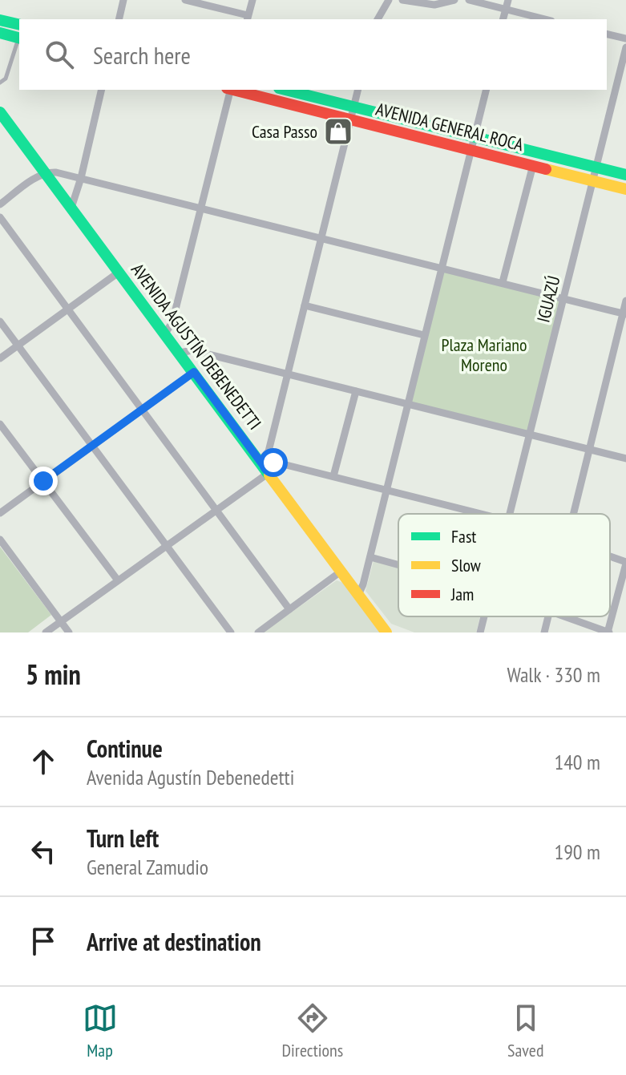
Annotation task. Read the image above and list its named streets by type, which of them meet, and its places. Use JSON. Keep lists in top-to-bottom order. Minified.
{"streets":{"main road":["AVENIDA GENERAL ROCA","AVENIDA AGUSTÍN DEBENEDETTI"],"street":["IGUAZÚ"]},"crossings":[["AVENIDA GENERAL ROCA","IGUAZÚ"]],"parks":["Plaza Mariano Moreno"],"places":{"shop":["Casa Passo"]},"legend":["Fast","Slow","Jam"],"page":{"search":"Search here","heading":["5 min","Walk · 330 m"],"list":[["Continue","Avenida Agustín Debenedetti","140 m"],["Turn left","General Zamudio","190 m"],"Arrive at destination"],"nav":["Map","Directions","Saved"]}}
